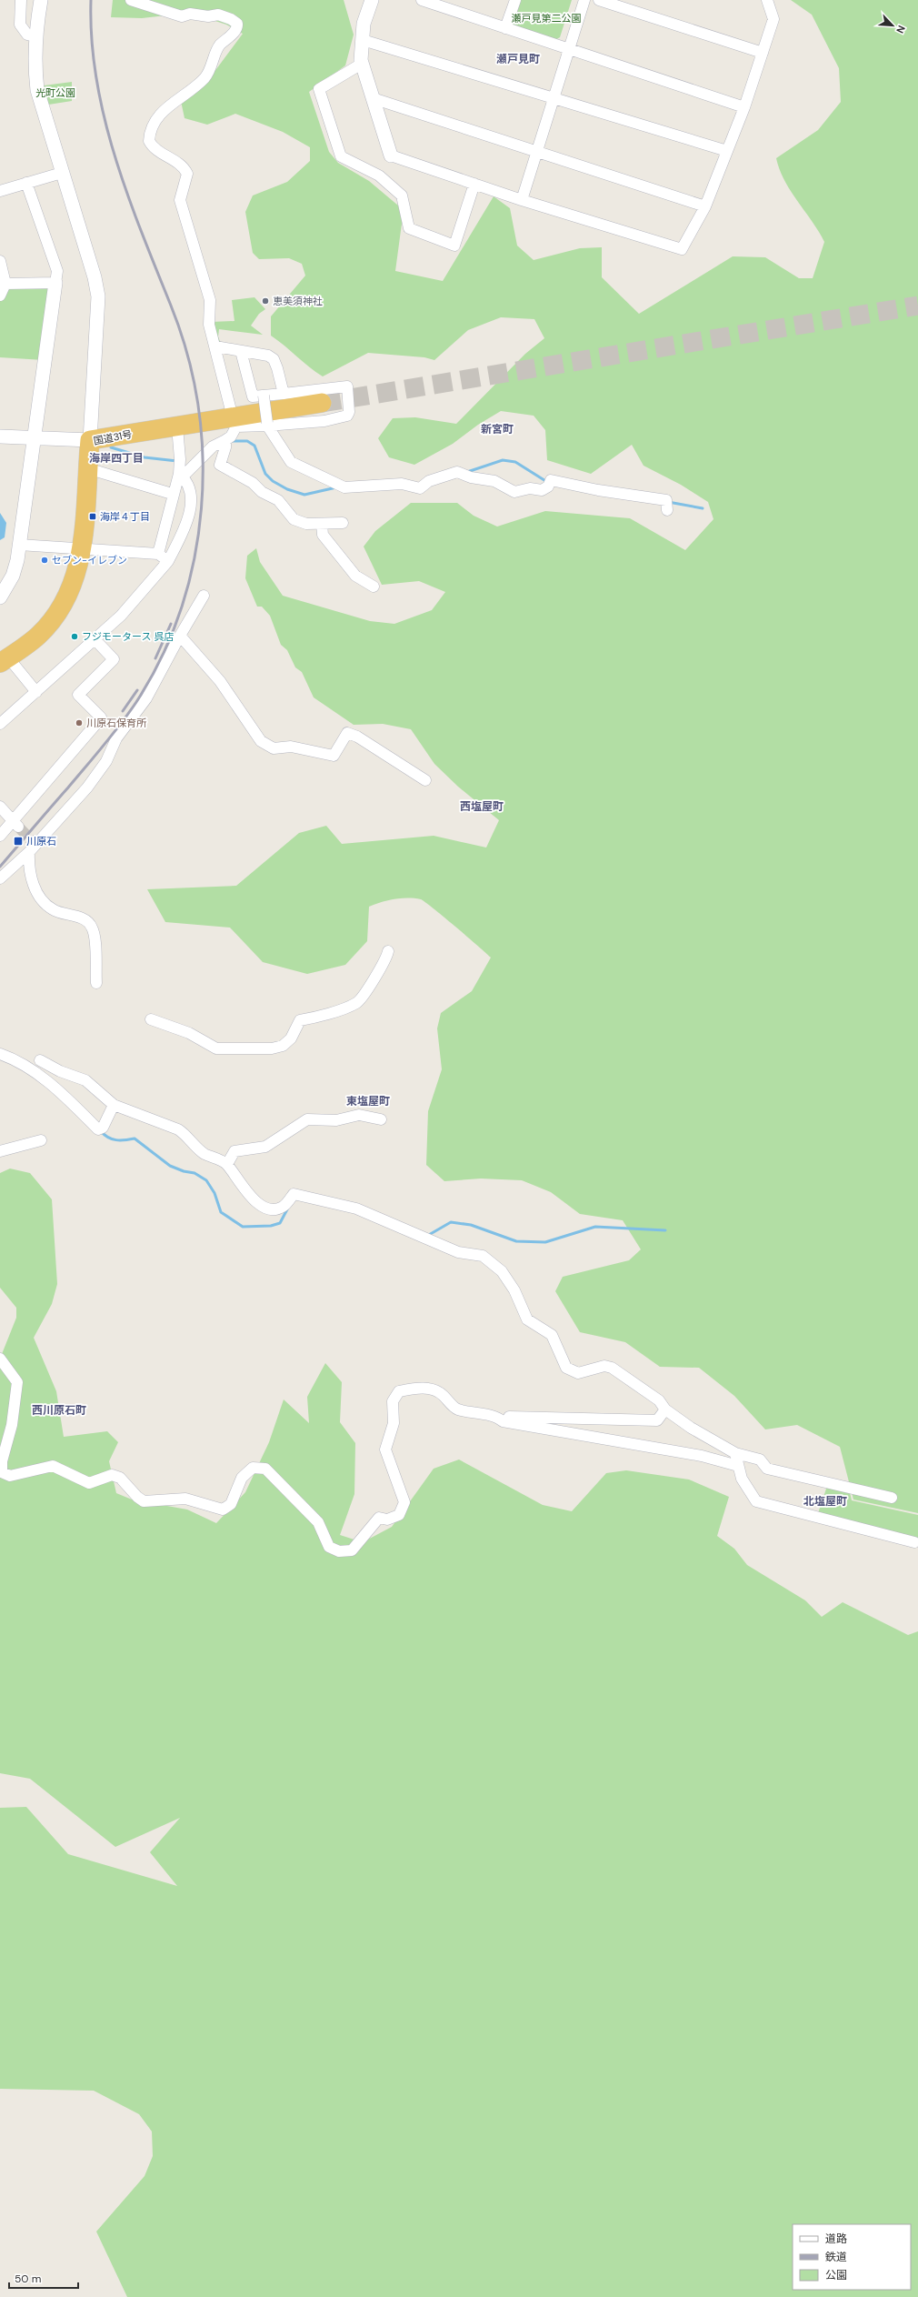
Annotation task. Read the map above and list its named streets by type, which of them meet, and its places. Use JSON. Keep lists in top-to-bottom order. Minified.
{"streets":{"highway":["国道31号"]},"districts":["瀬戸見町","新宮町","海岸四丁目","西塩屋町","東塩屋町","西川原石町","北塩屋町"],"parks":["瀬戸見第二公園","光町公園"],"places":{"other":["恵美須神社","セブン-イレブン","フジモータース 呉店","川原石保育所"],"transit":["海岸４丁目","川原石"]},"legend":["道路","鉄道","公園"],"scale_bar":"50 m","north":"bottom right"}
